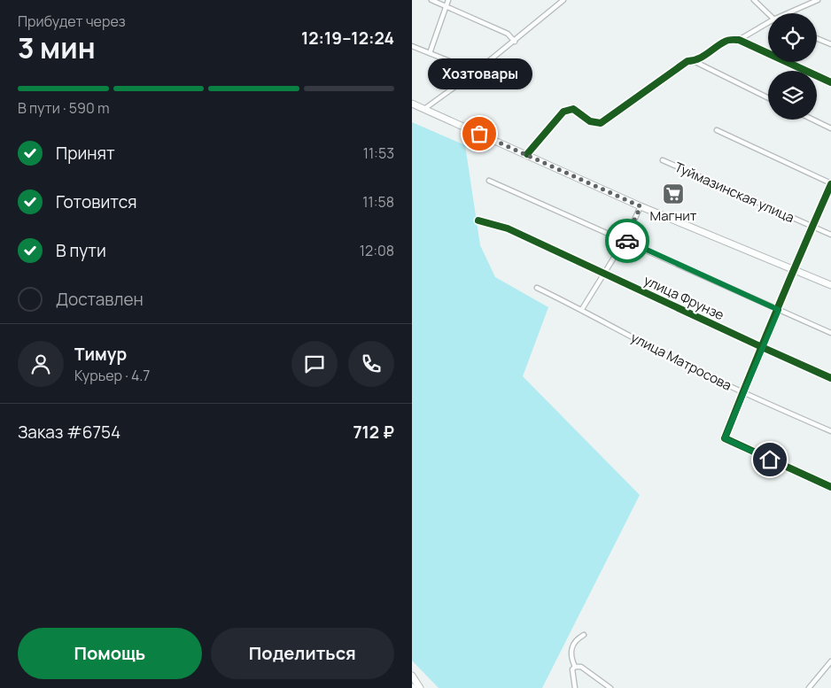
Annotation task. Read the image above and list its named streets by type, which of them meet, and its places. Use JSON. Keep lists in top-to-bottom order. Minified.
{"streets":{"street":["Туймазинская улица","улица Фрунзе","улица Матросова"]},"places":{"other":["Хозтовары"],"supermarket":["Магнит"]},"page":{"heading":["3 мин","Прибудет через","12:19–12:24"],"panel":["Тимур","Курьер · 4.7","Заказ #6754","712 ₽"],"bubble":"Хозтовары","bar":"В пути · 590 m","list":[["Принят","11:53"],["Готовится","11:58"],["В пути","12:08"],"Доставлен"],"buttons":["Помощь","Поделиться"]}}
